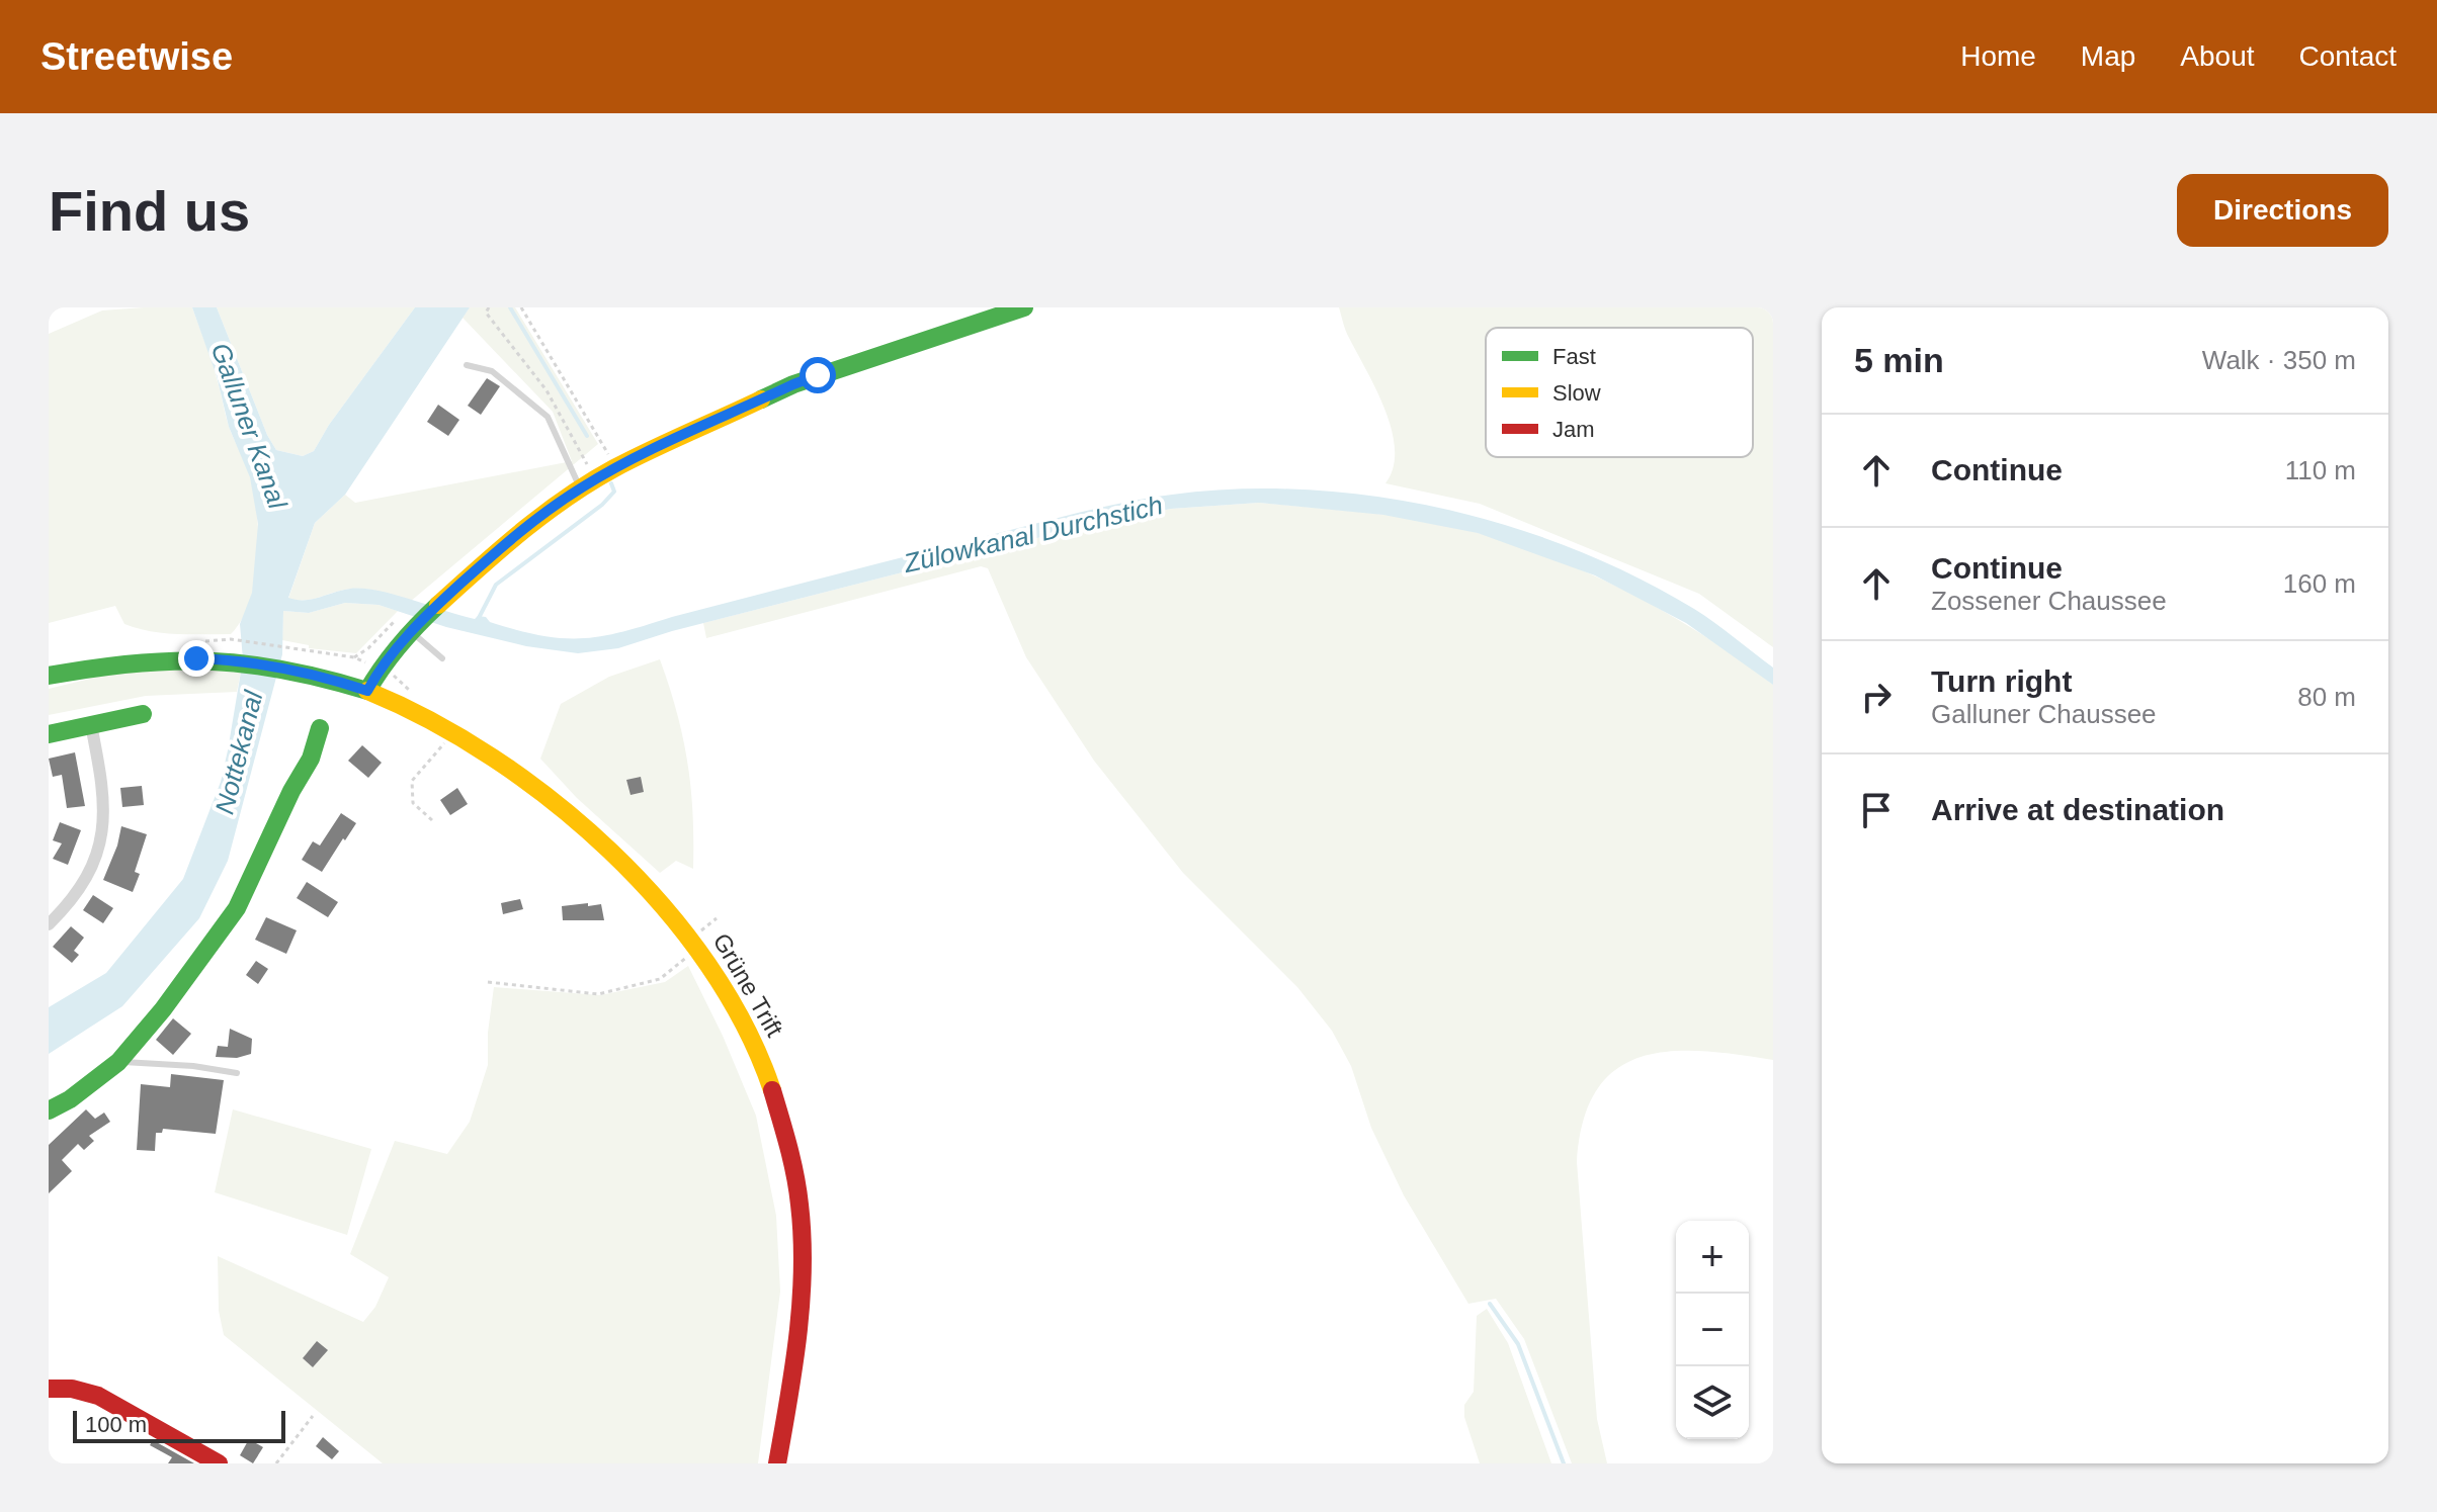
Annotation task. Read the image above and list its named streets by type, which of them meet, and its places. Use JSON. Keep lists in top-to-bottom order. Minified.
{"streets":{"main road":["Grüne Trift"]},"water":["Galluner Kanal","Zülowkanal Durchstich","Nottekanal"],"legend":["Fast","Slow","Jam"],"scale_bar":"100 m","page":{"header":"Streetwise","nav":["Home","Map","About","Contact"],"buttons":"Directions","title":"Find us","heading":["5 min","Walk · 350 m"],"list":[["Continue","110 m"],["Continue","Zossener Chaussee","160 m"],["Turn right","Galluner Chaussee","80 m"],"Arrive at destination"],"map_buttons":["+","−"],"scale":"100 m"}}
